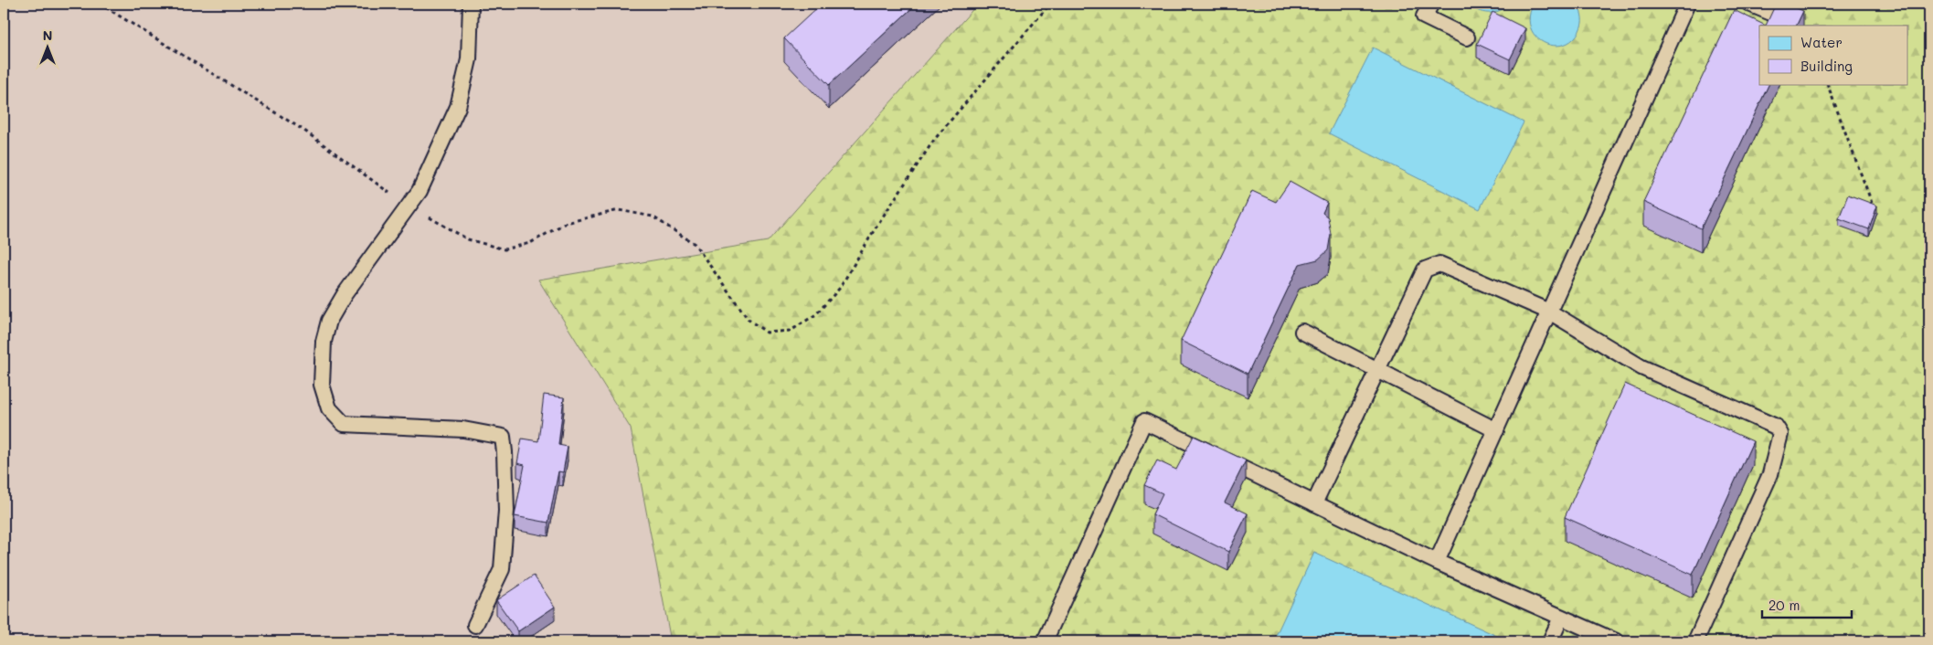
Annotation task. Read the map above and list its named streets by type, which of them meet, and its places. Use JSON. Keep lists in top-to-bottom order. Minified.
{"legend":["Water","Building"],"scale_bar":"20 m","north":"top"}
